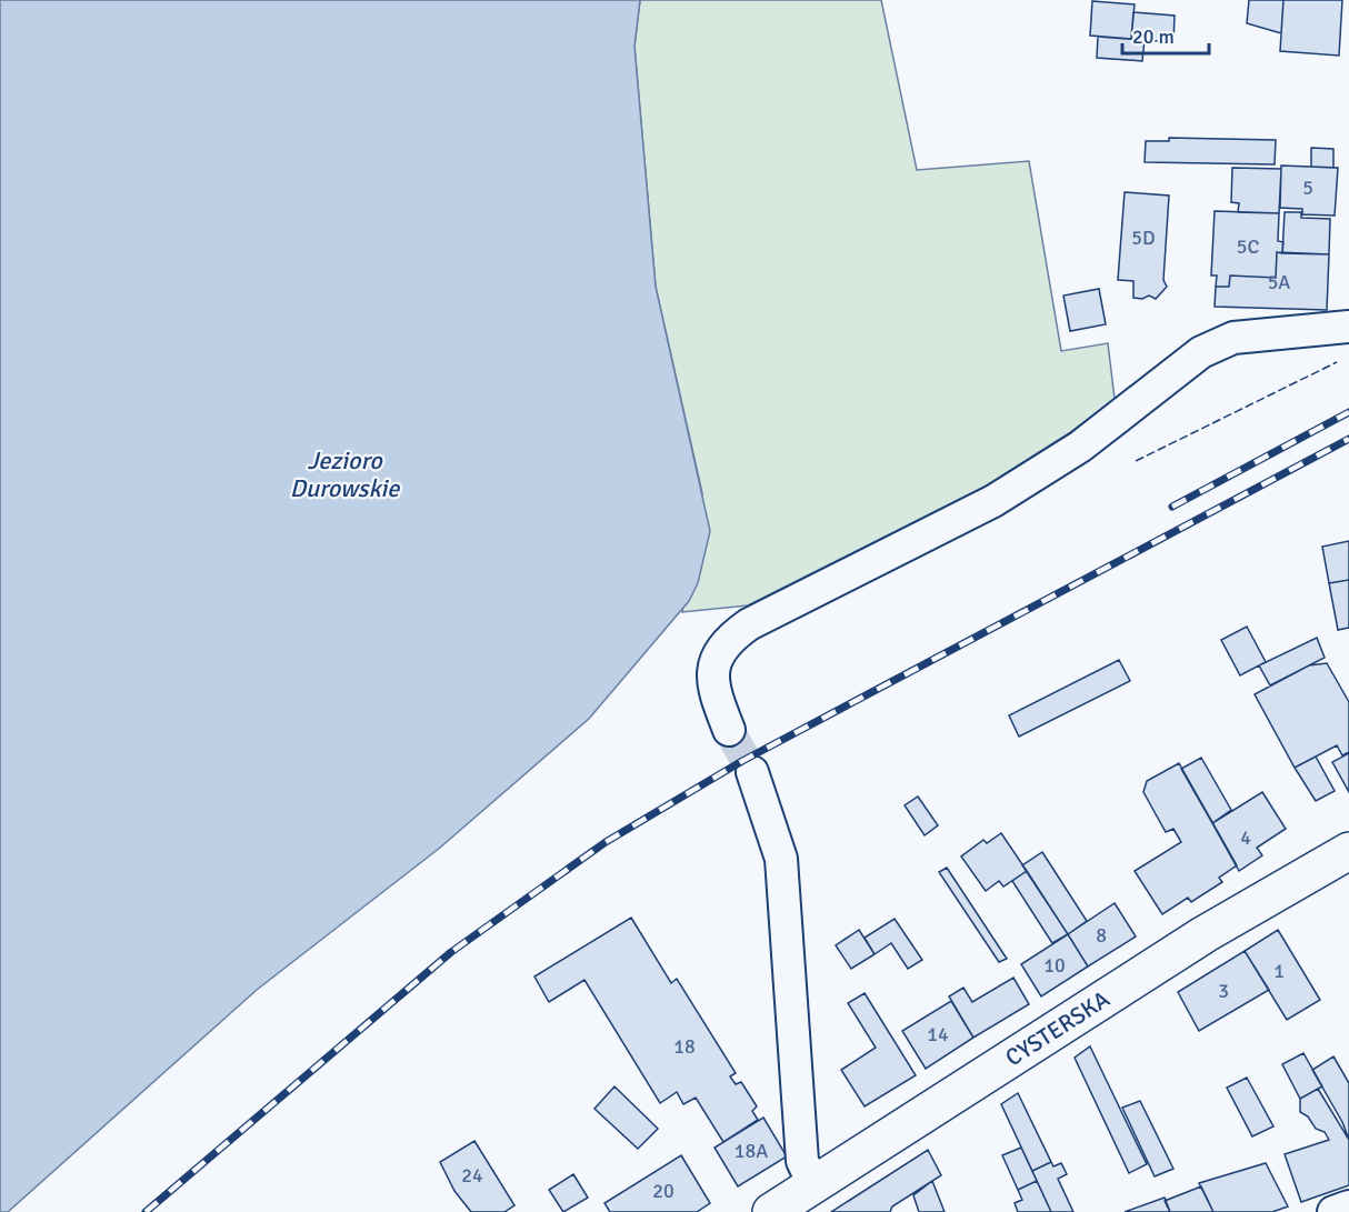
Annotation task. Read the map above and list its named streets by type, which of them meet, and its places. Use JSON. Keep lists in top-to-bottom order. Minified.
{"streets":{"main road":["CYSTERSKA"]},"water":["Jezioro Durowskie"],"house_numbers":["5","5D","5C","5A","4","8","10","1","3","14","18","18A","24","20"],"scale_bar":"20 m"}
